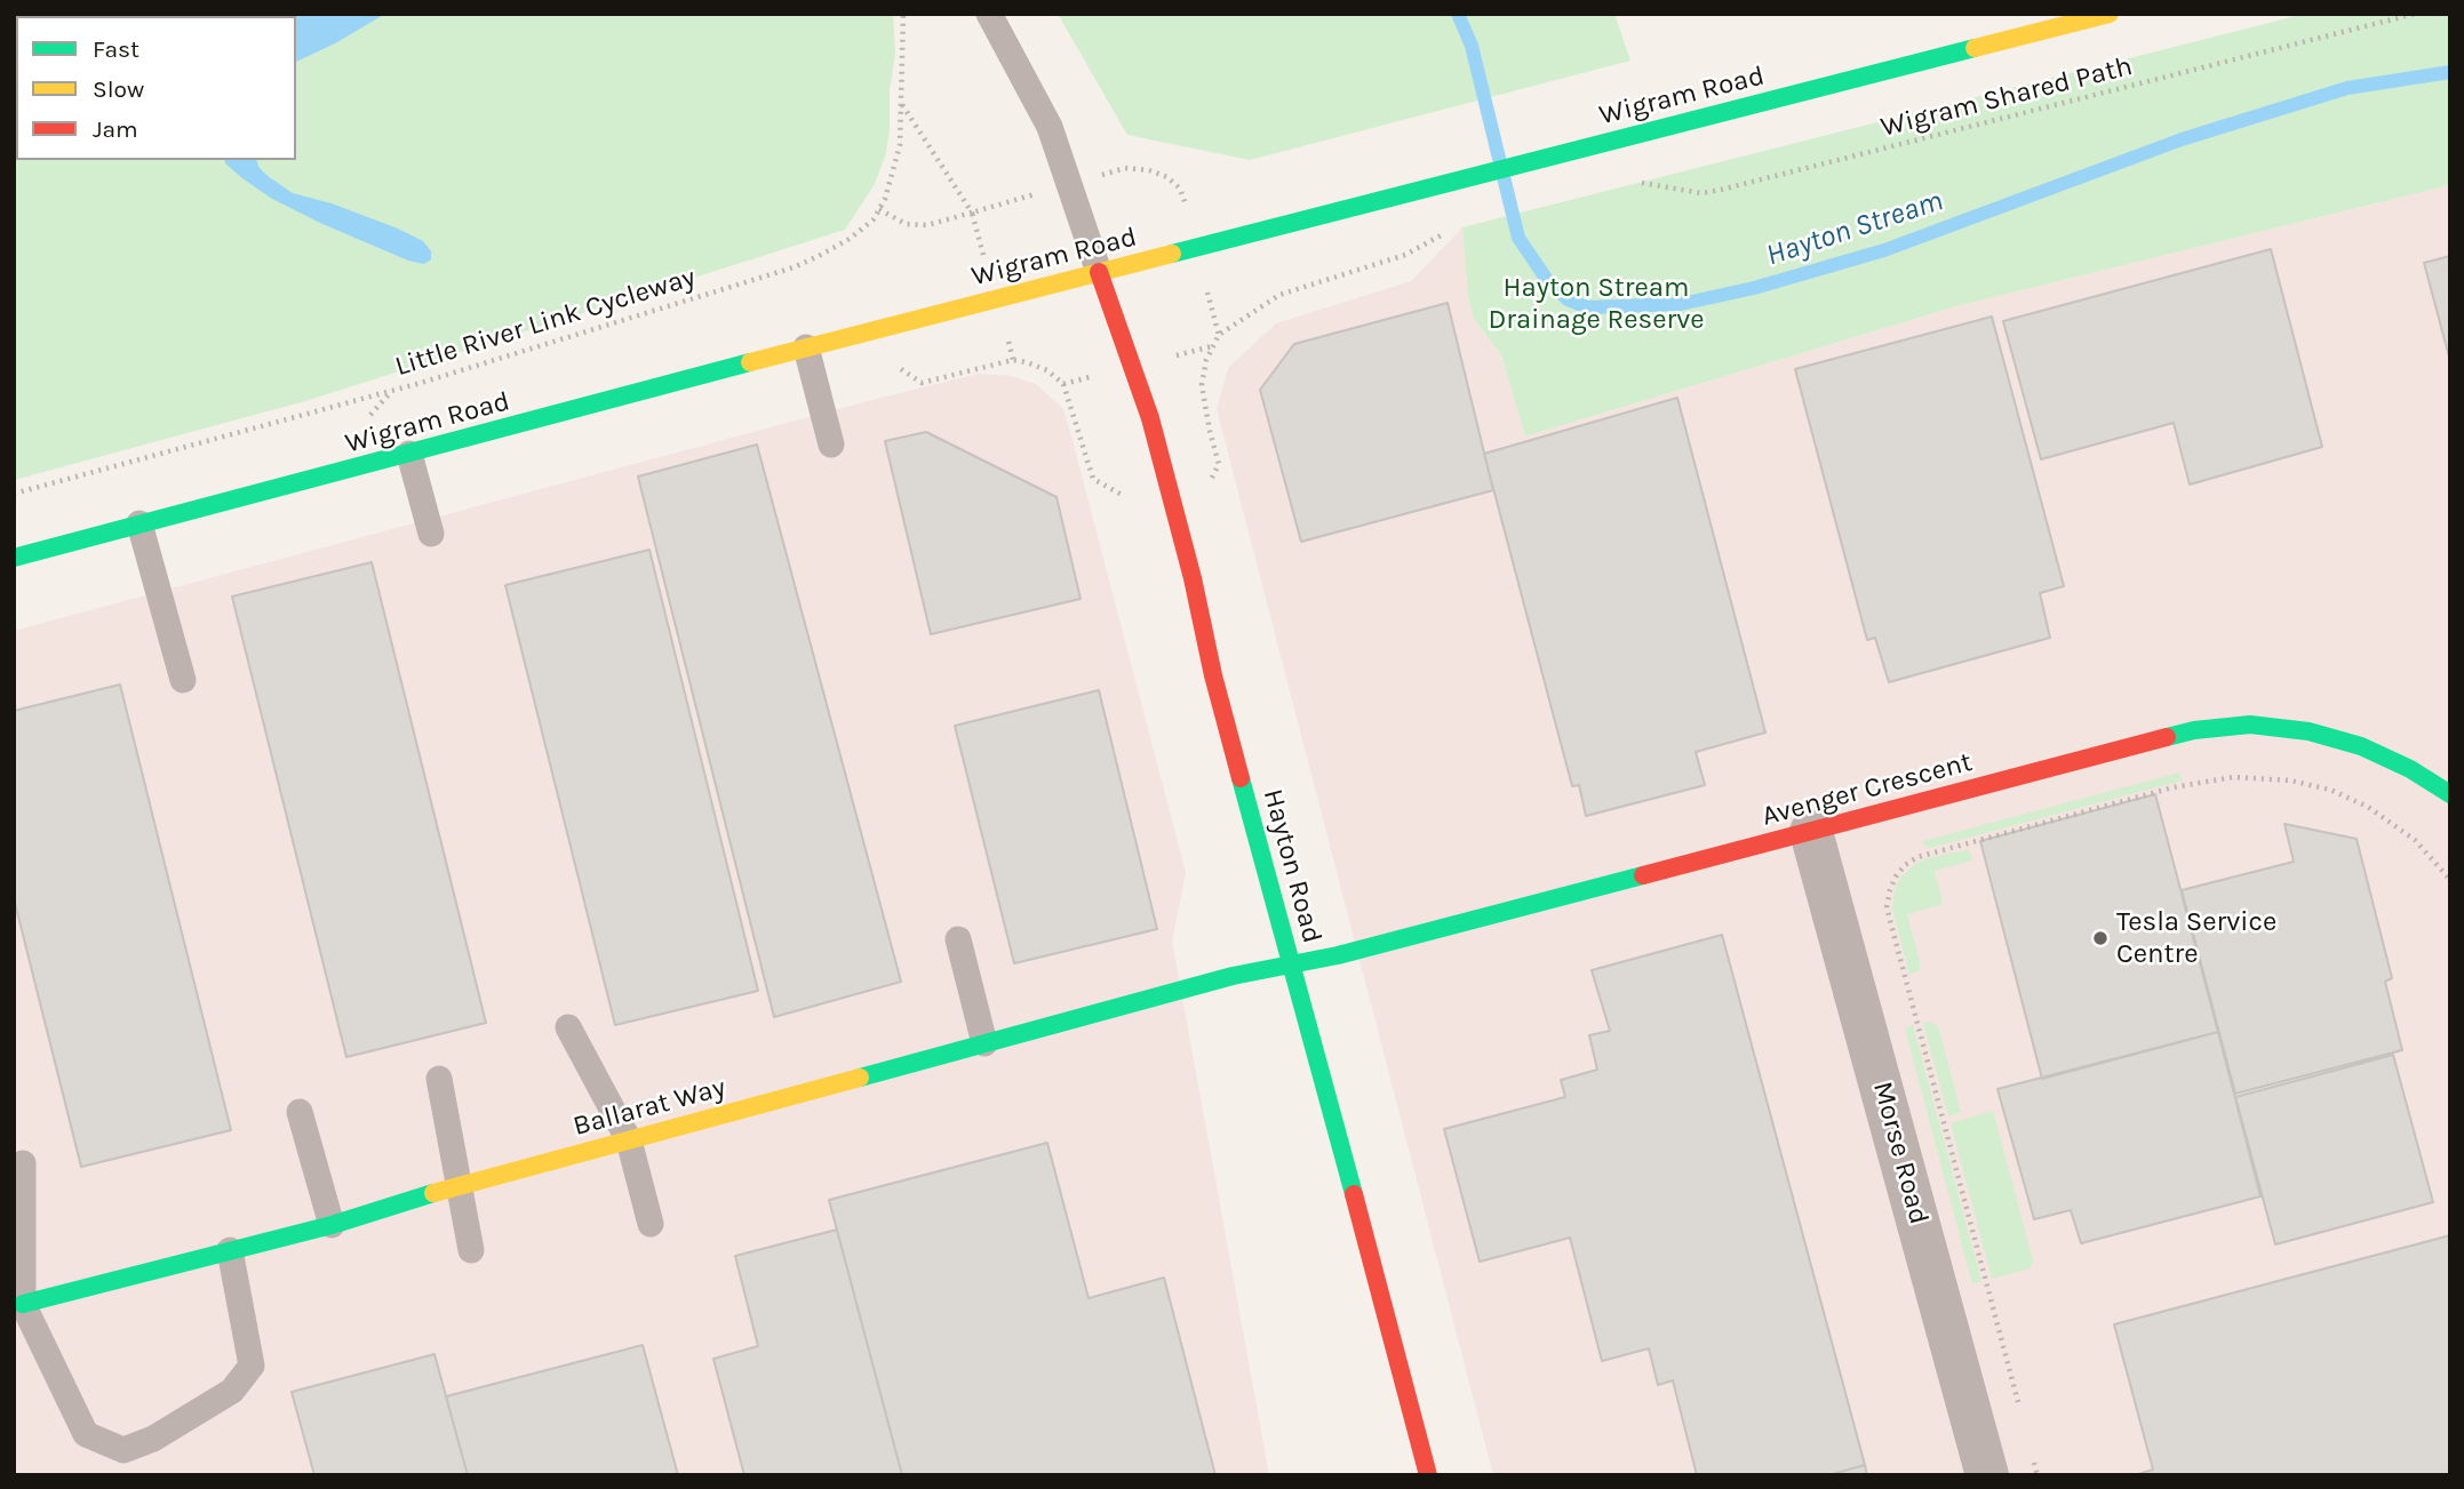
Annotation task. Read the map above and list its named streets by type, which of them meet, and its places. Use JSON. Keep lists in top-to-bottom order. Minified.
{"streets":{"street":["Wigram Road","Avenger Crescent","Hayton Road","Ballarat Way","Morse Road"],"path":["Wigram Shared Path","Little River Link Cycleway"]},"crossings":[["Wigram Road","Hayton Road"],["Avenger Crescent","Hayton Road"],["Avenger Crescent","Ballarat Way"],["Avenger Crescent","Morse Road"],["Hayton Road","Ballarat Way"]],"water":["Hayton Stream"],"parks":["Hayton Stream Drainage Reserve"],"places":["Tesla Service Centre"],"legend":["Fast","Slow","Jam"]}
